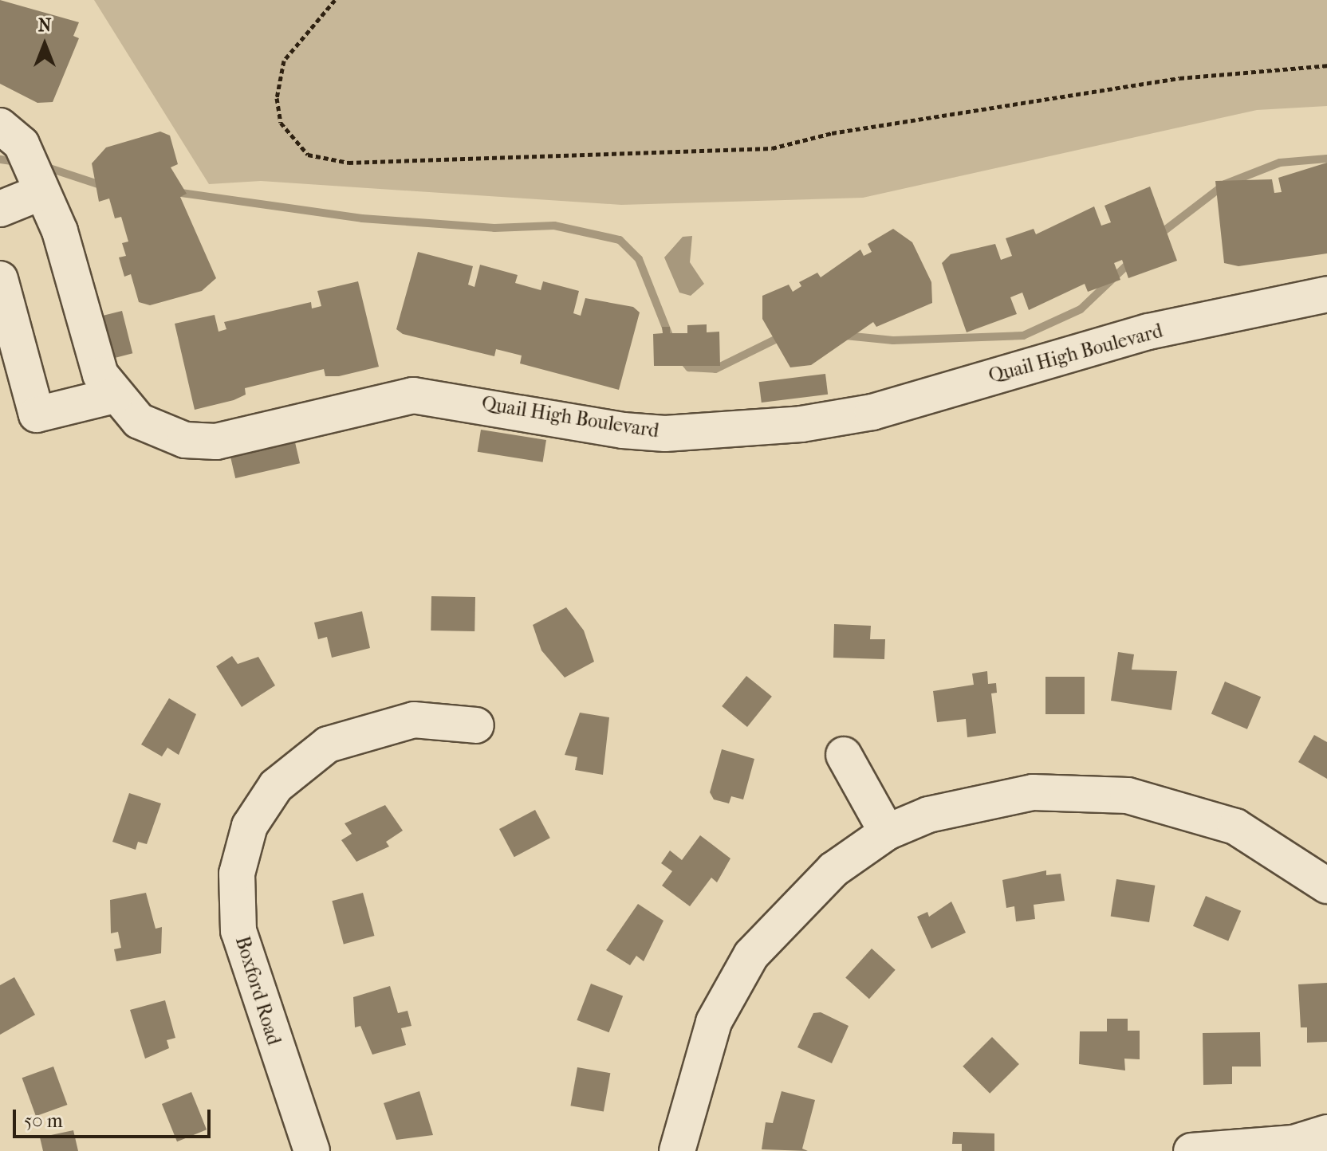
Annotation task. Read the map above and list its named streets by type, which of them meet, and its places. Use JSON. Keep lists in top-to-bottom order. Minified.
{"streets":{"street":["Quail High Boulevard","Boxford Road"]},"scale_bar":"50 m","north":"top"}
